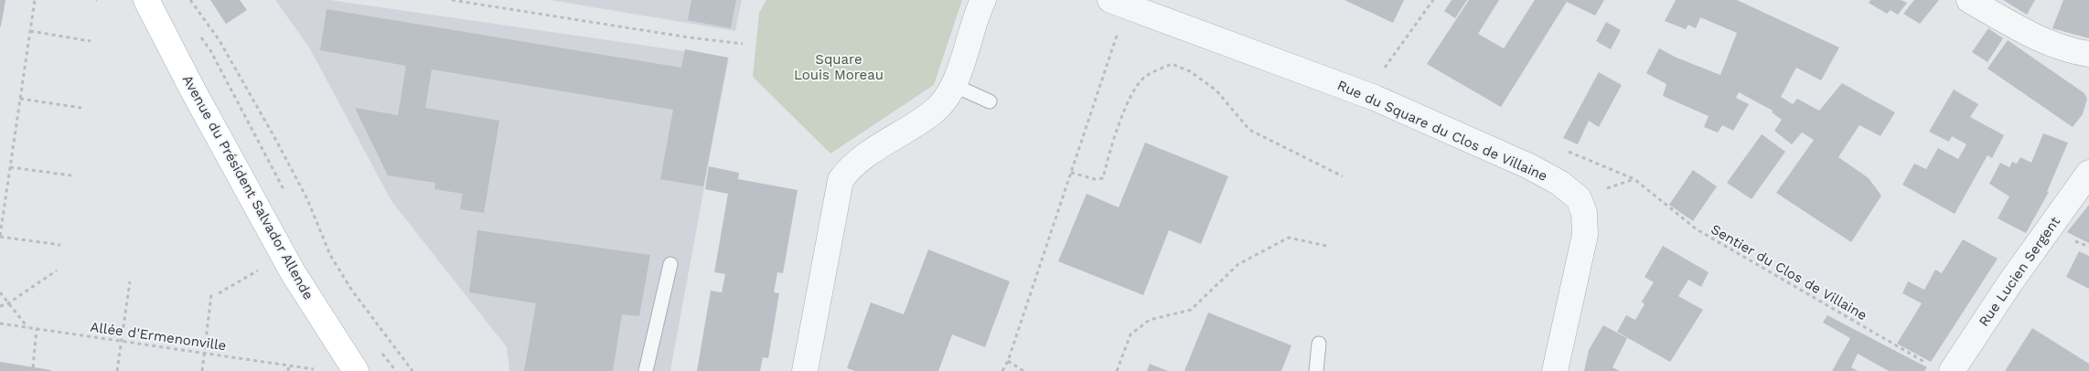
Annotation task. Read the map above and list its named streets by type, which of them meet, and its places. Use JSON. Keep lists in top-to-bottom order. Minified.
{"streets":{"street":["Rue du Square du Clos de Villaine","Avenue du Président Salvador Allende","Rue Lucien Sergent"],"path":["Sentier du Clos de Villaine","Allée d'Ermenonville"]},"crossings":[["Rue Lucien Sergent","Sentier du Clos de Villaine"]],"parks":["Square Louis Moreau"]}
